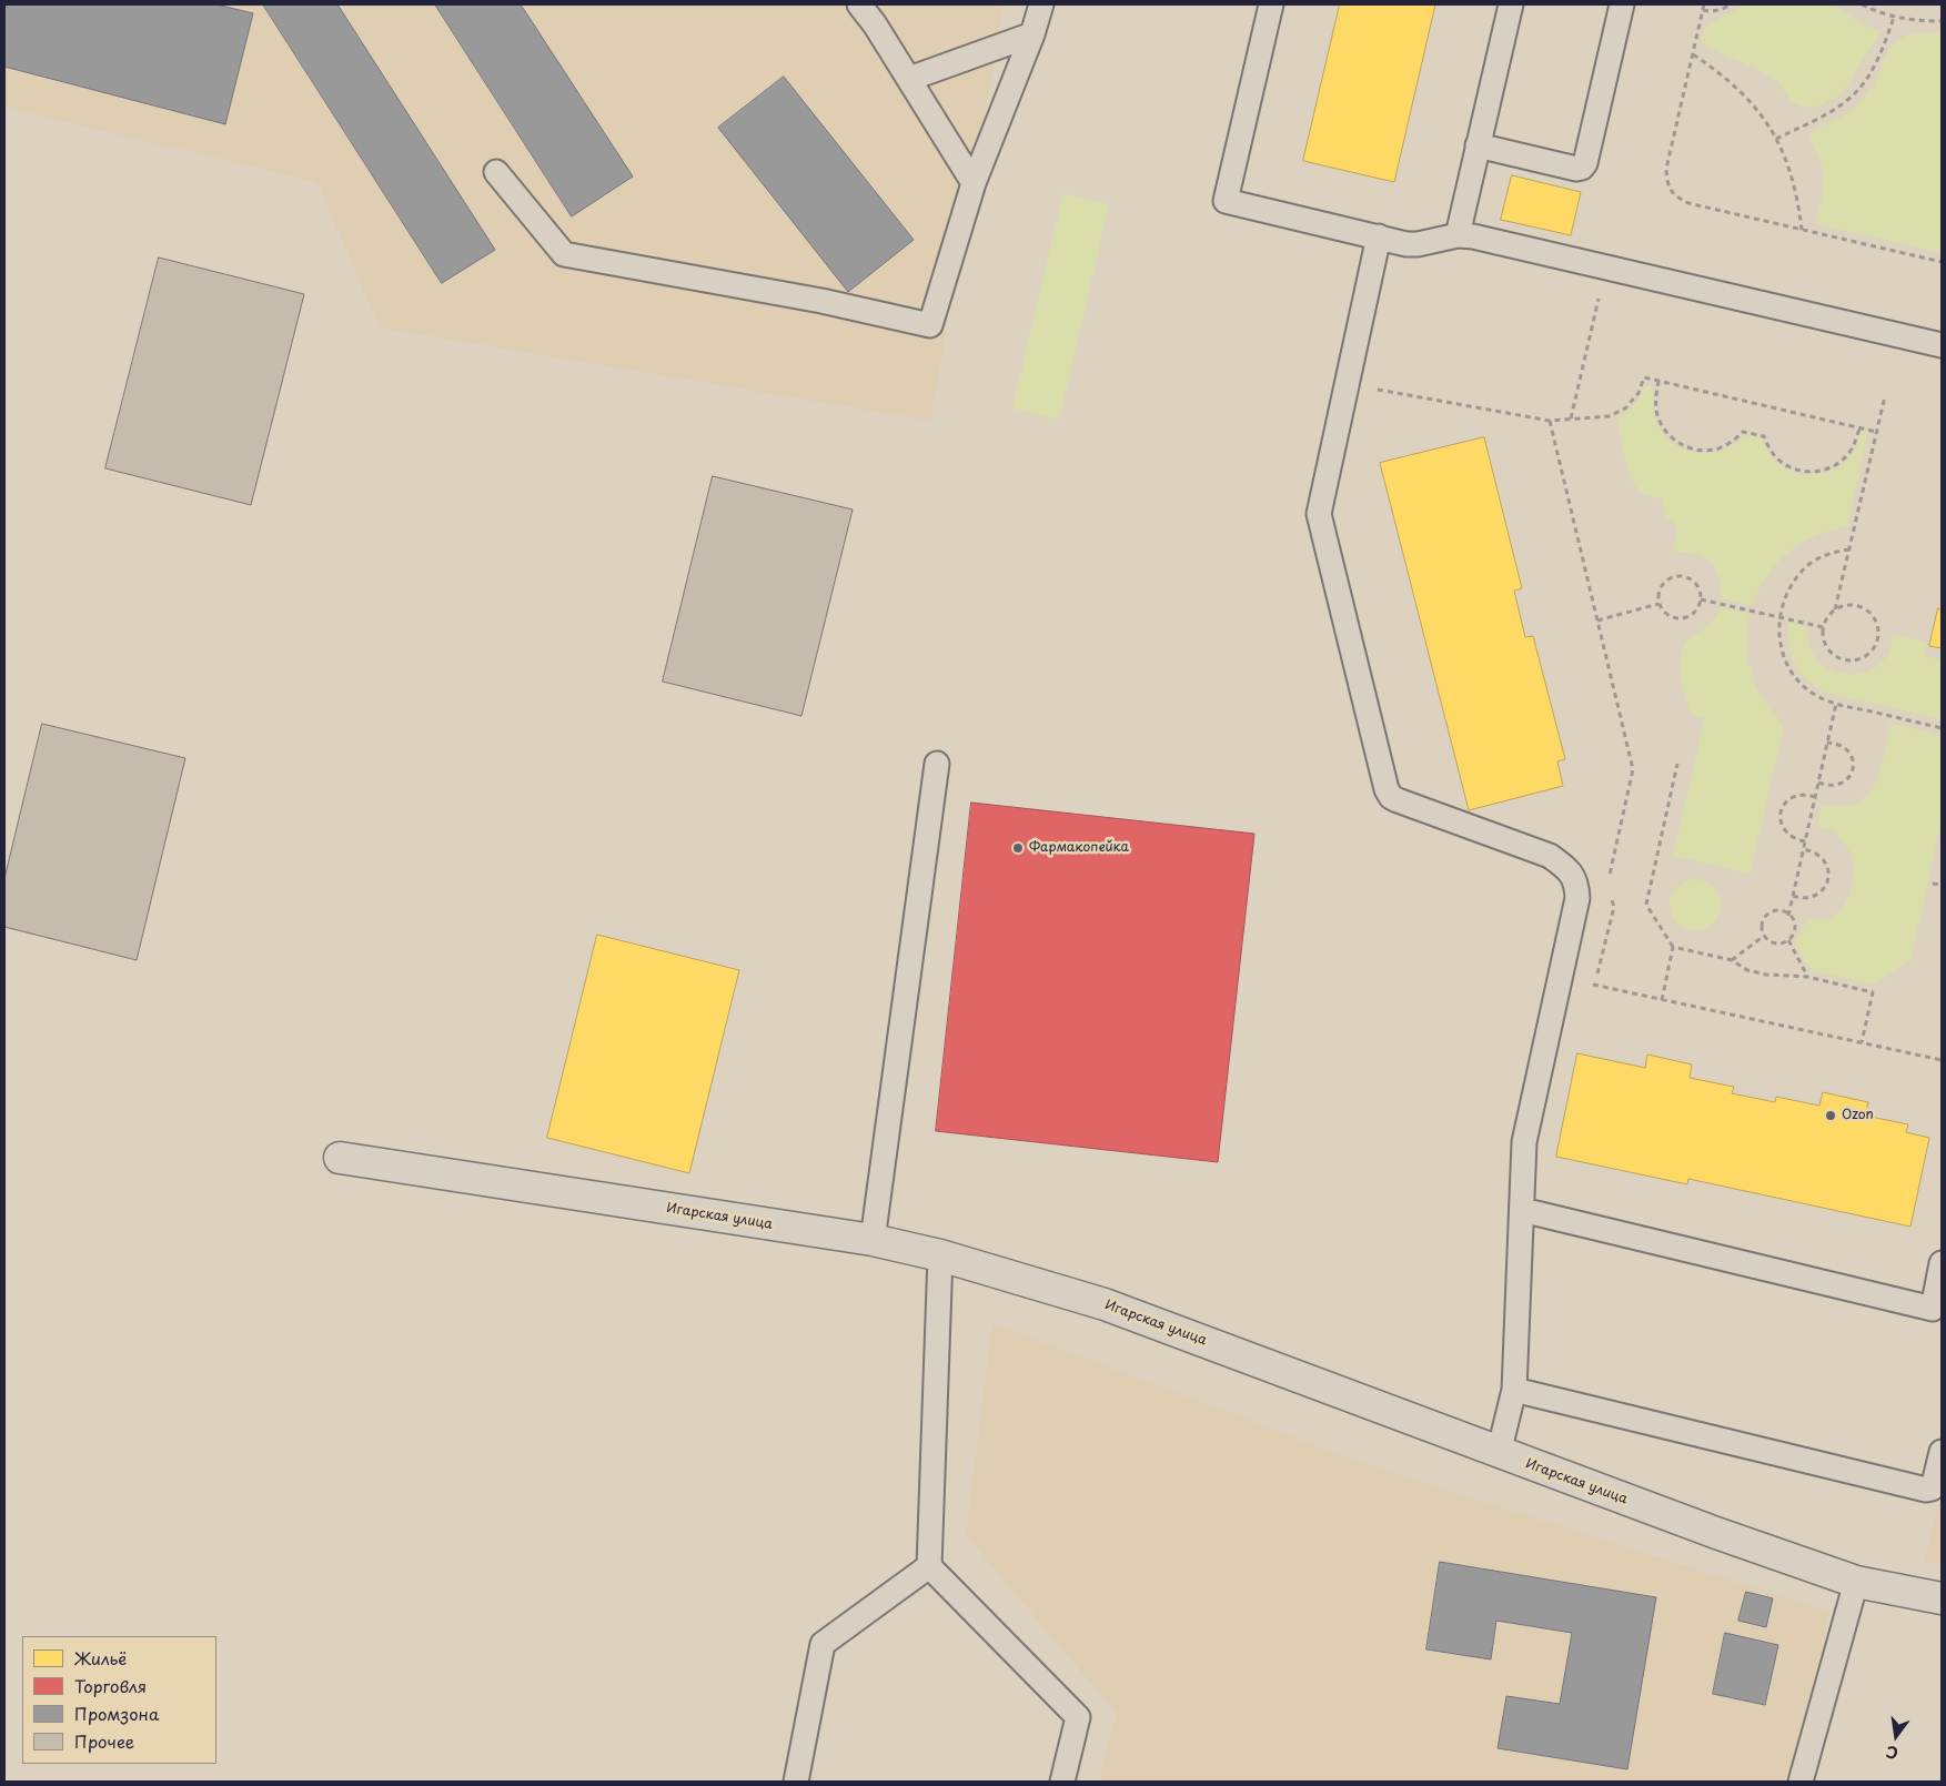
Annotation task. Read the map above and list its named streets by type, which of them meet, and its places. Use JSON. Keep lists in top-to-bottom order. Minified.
{"streets":{"street":["Игарская улица"]},"places":["Фармакопейка","Ozon"],"legend":["Жильё","Торговля","Промзона","Прочее"],"north":"bottom"}
